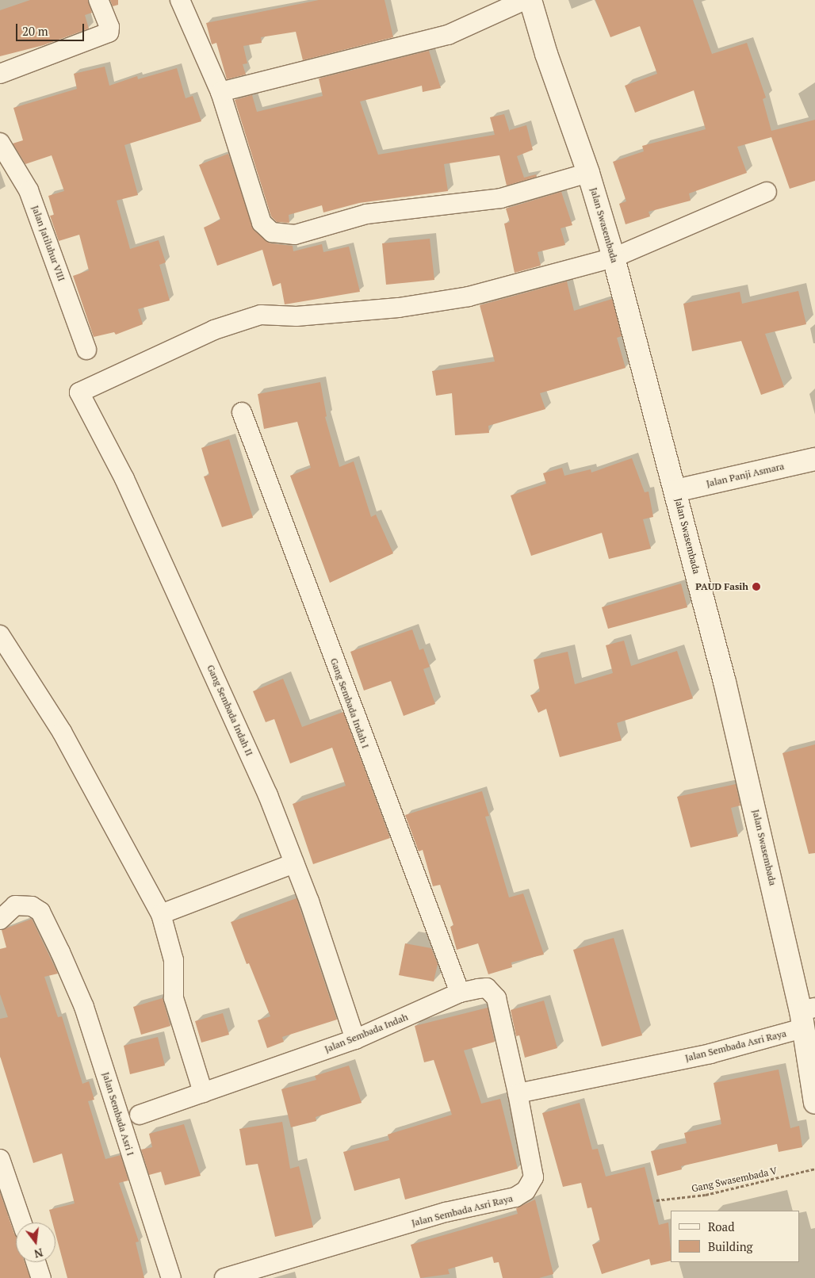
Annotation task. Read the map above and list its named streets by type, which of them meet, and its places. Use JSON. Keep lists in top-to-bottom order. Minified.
{"streets":{"street":["Jalan Swasembada","Jalan Jatiluhur VIII","Jalan Panji Asmara","Gang Sembada Indah I","Gang Sembada Indah II","Jalan Sembada Indah","Jalan Sembada Asri Raya","Jalan Sembada Asri I"],"path":["Gang Swasembada V"]},"crossings":[["Jalan Swasembada","Jalan Panji Asmara"],["Jalan Swasembada","Gang Sembada Indah II"],["Jalan Swasembada","Jalan Sembada Asri Raya"],["Gang Sembada Indah I","Jalan Sembada Indah"],["Gang Sembada Indah II","Jalan Sembada Indah"],["Jalan Sembada Indah","Jalan Sembada Asri Raya"]],"places":["PAUD Fasih"],"legend":["Road","Building"],"scale_bar":"20 m","north":"bottom"}
